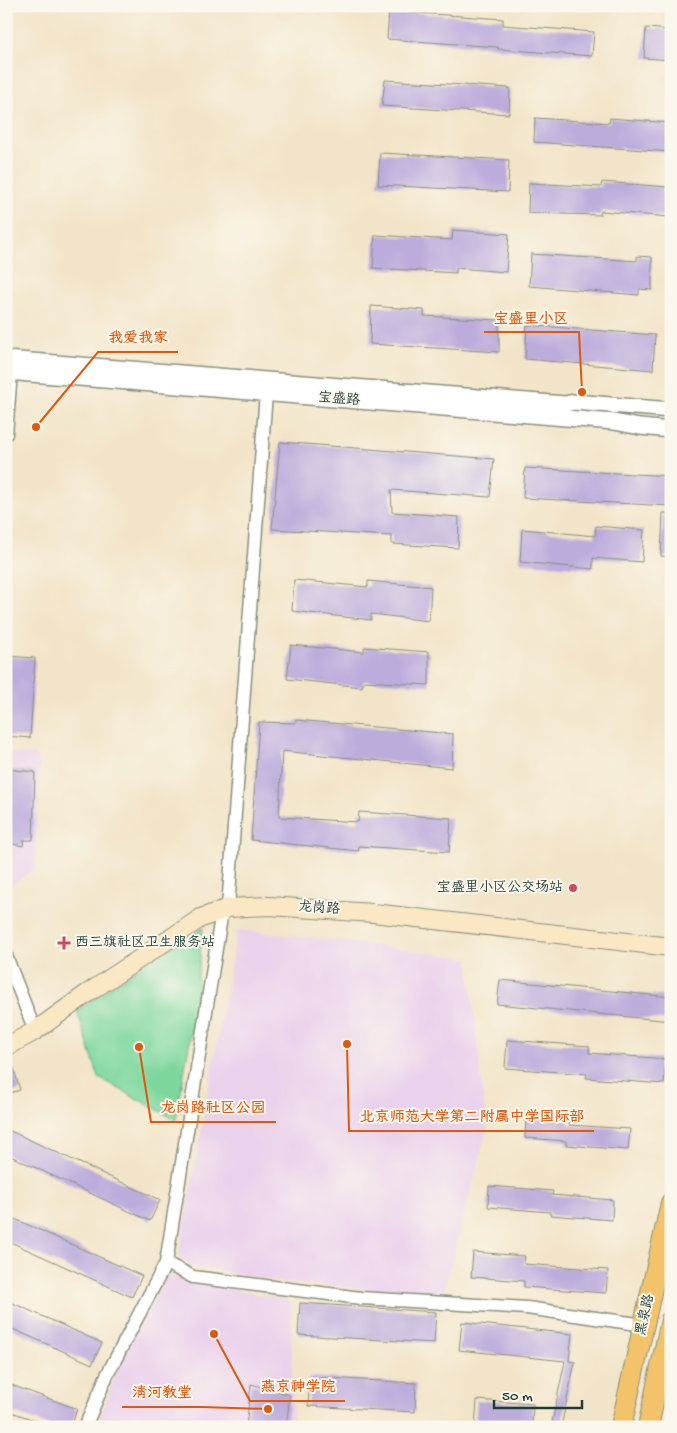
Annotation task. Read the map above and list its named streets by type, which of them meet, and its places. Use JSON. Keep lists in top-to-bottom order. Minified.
{"streets":{"main road":["龙岗路","黑泉路"],"street":["宝盛路"]},"places":{"other":["宝盛里小区","我爱我家","宝盛里小区公交场站","北京师范大学第二附属中学国际部","龙岗路社区公园","燕京神学院","清河教堂"],"health":["西三旗社区卫生服务站"]},"scale_bar":"50 m"}
